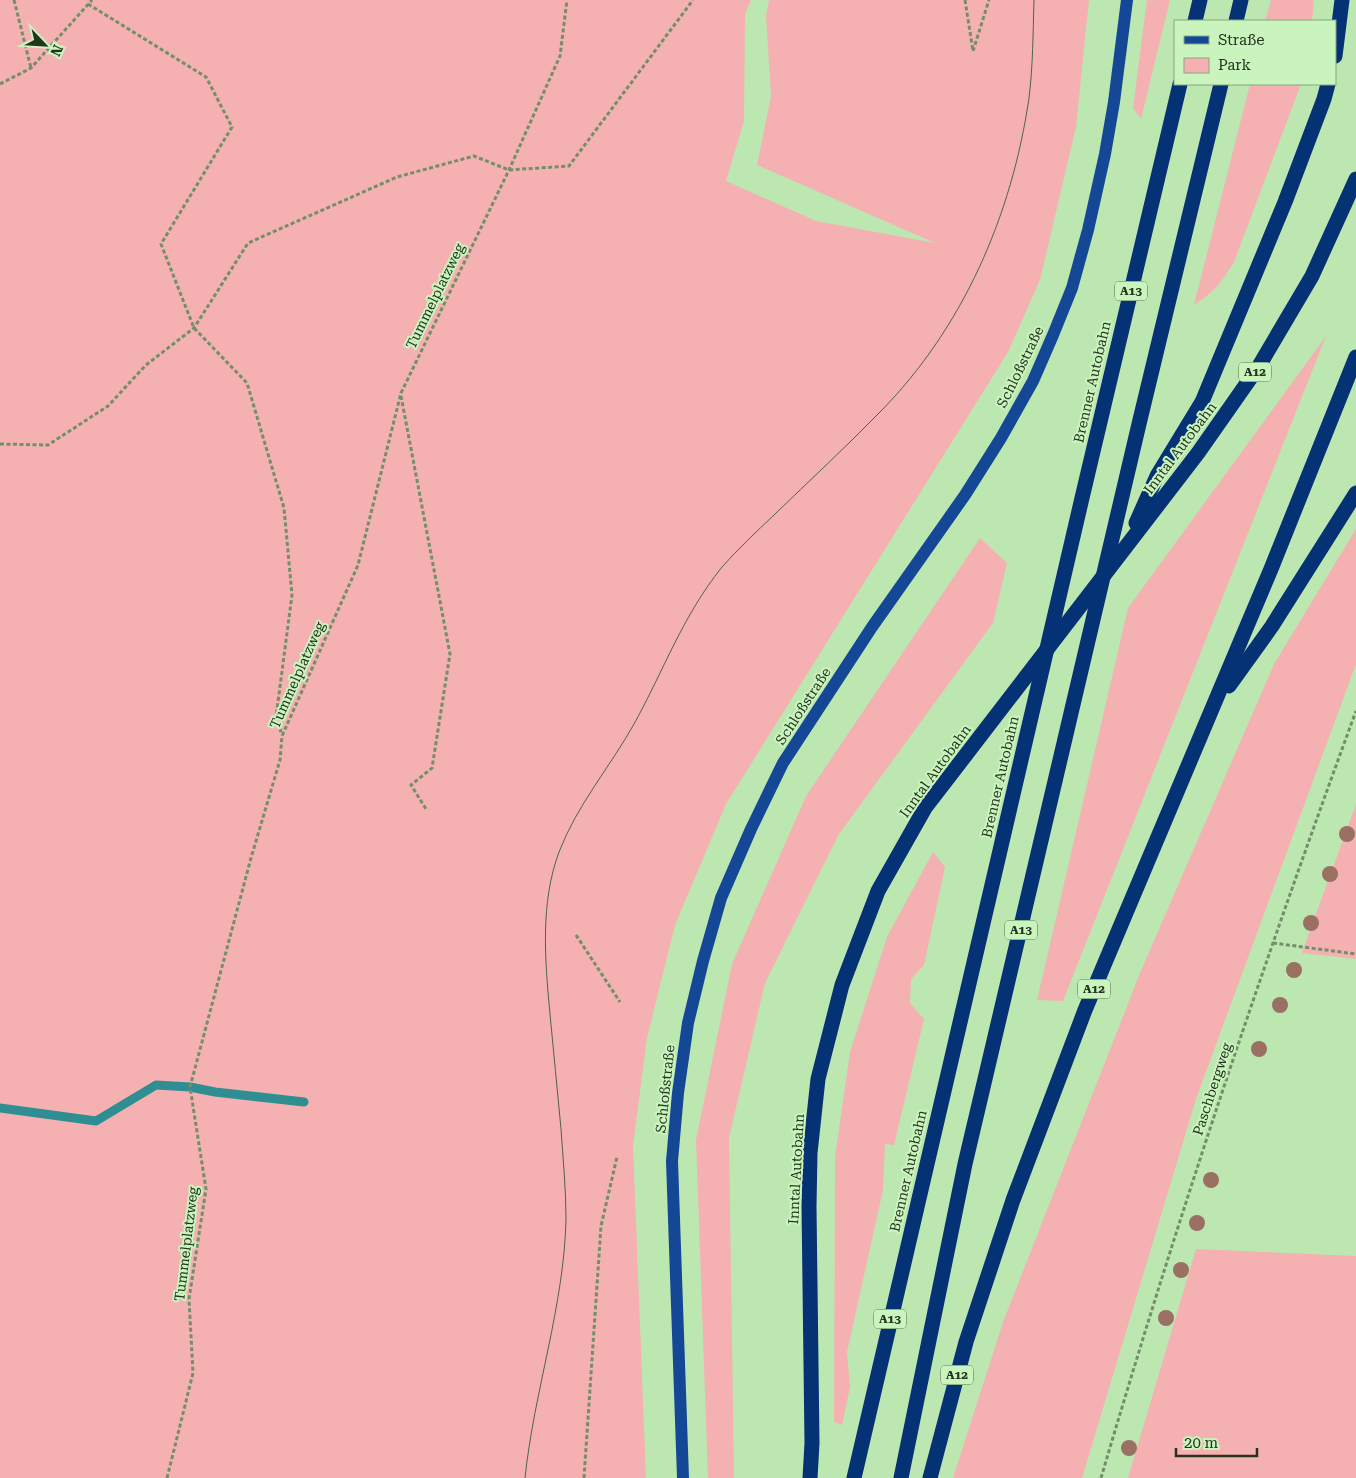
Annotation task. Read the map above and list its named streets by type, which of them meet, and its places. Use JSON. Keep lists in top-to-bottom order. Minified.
{"streets":{"highway":["A13","A12","Brenner Autobahn","Inntal Autobahn"],"main road":["Schloßstraße"],"path":["Tummelplatzweg","Paschbergweg"]},"legend":["Straße","Park"],"scale_bar":"20 m","north":"bottom right"}
